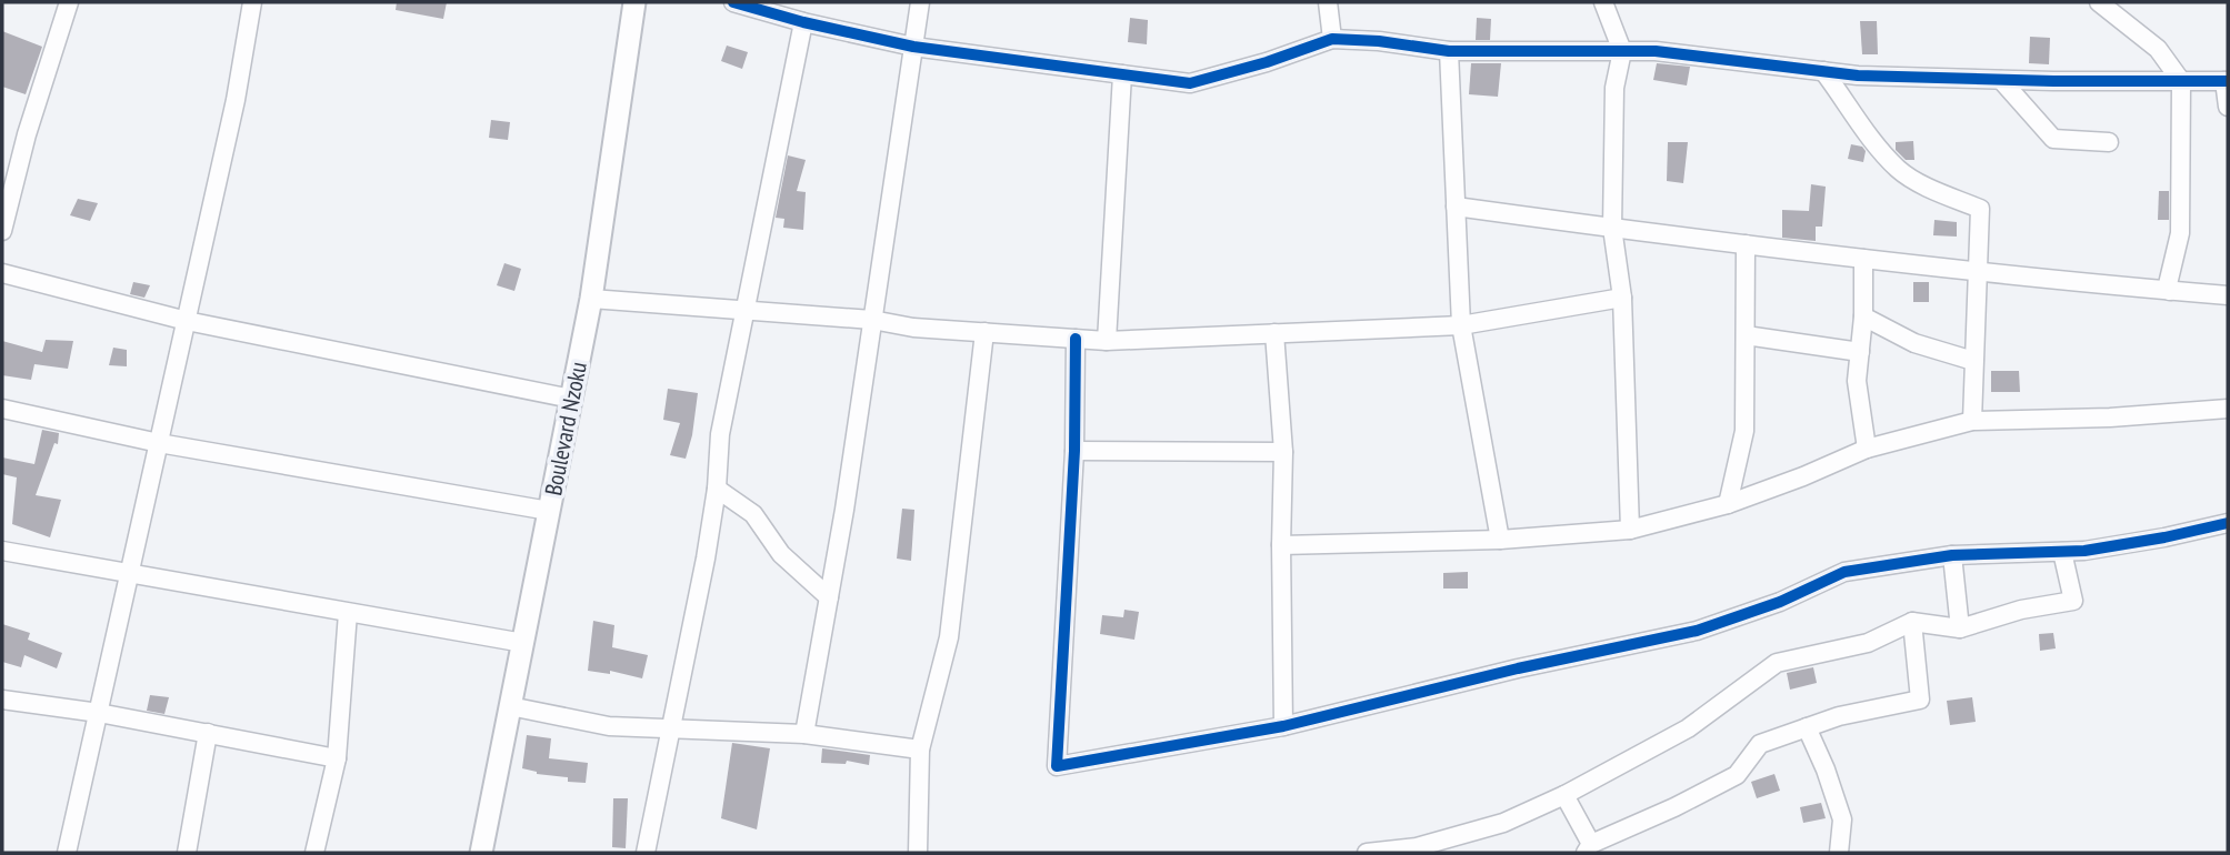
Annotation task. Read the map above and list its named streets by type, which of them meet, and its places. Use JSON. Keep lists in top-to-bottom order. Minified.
{"streets":{"street":["Boulevard Nzoku"]}}
